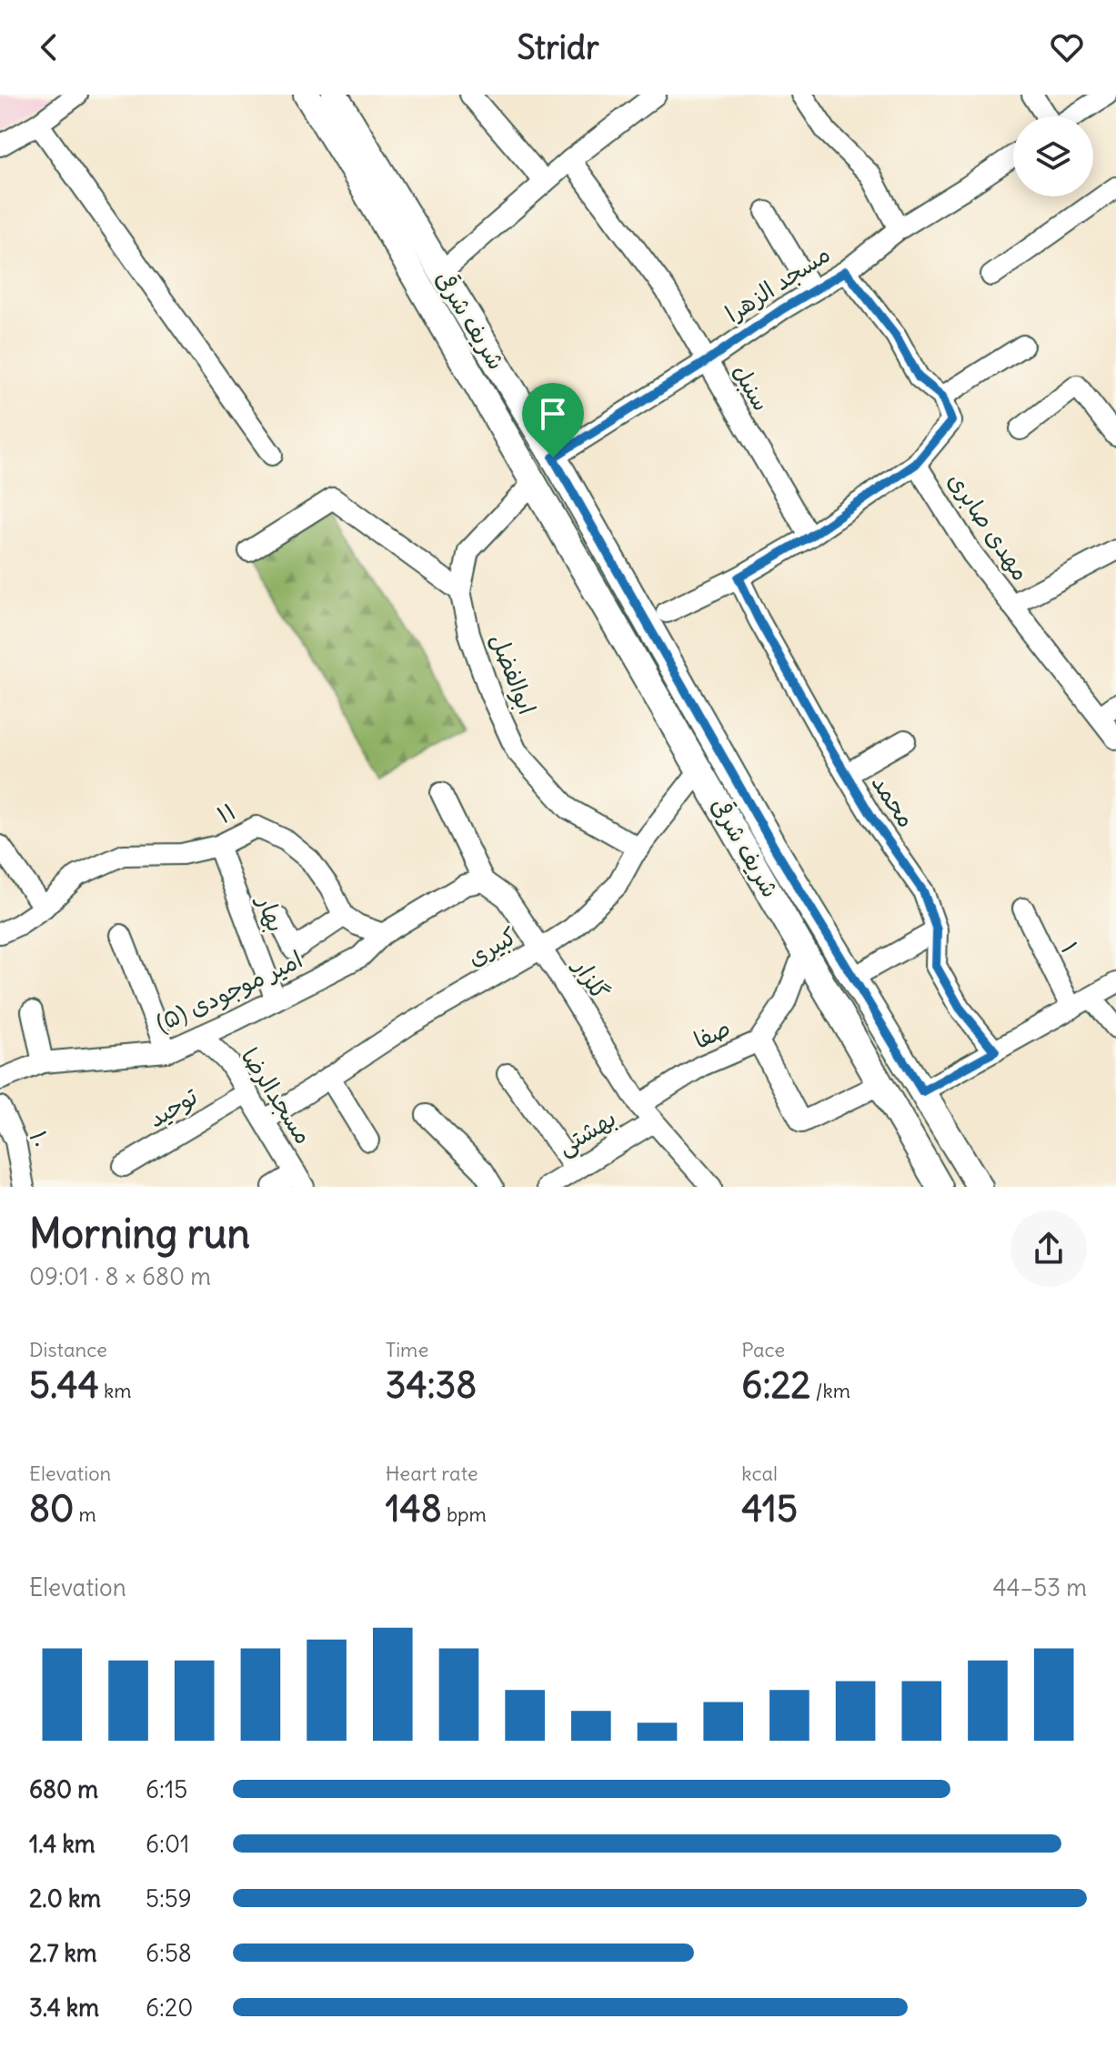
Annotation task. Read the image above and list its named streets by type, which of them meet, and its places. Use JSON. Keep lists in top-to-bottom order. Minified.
{"streets":{"main road":["شریف شرقی"],"street":["مسجد الزهرا","سنبل","مهدی صابری","ابوالفضل","محمد","۱۱","بهار","کبیری","۱","گلزار","امیر موجودی (۵)","صفا","مسجدالرضا","توحید","بهشتی","۱۰"]},"crossings":[["مسجد الزهرا","شریف شرقی"],["مسجد الزهرا","سنبل"],["شریف شرقی","ابوالفضل"],["شریف شرقی","کبیری"],["شریف شرقی","صفا"],["ابوالفضل","کبیری"],["۱۱","بهار"],["بهار","امیر موجودی (۵)"],["کبیری","گلزار"],["کبیری","مسجدالرضا"],["گلزار","صفا"],["گلزار","بهشتی"],["امیر موجودی (۵)","مسجدالرضا"],["مسجدالرضا","توحید"]],"page":{"header":"Stridr","heading":["Morning run","09:01 · 8 × 680 m"],"stats":[["Distance","5.44 km"],["Time","34:38"],["Pace","6:22 /km"],["Elevation","80 m"],["Heart rate","148 bpm"],["kcal","415"]],"chart":["Elevation","44–53 m"],"list":[{"name":"680 m","note":"6:15"},{"name":"1.4 km","note":"6:01"},{"name":"2.0 km","note":"5:59"},{"name":"2.7 km","note":"6:58"},{"name":"3.4 km","note":"6:20"}]}}
